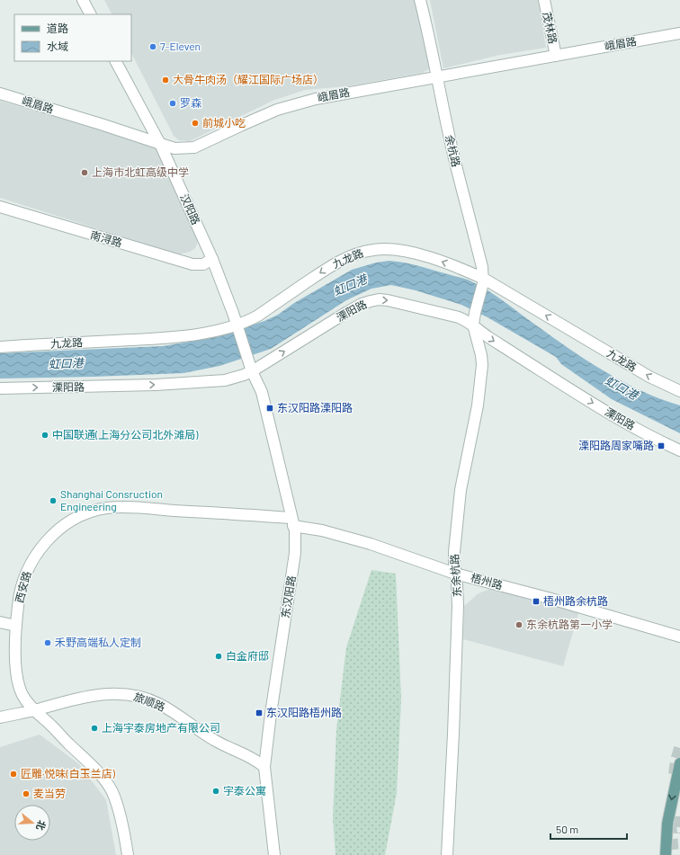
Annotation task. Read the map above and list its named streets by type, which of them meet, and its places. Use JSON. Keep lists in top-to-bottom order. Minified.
{"streets":{"street":["茂林路","峨眉路","余杭路","汉阳路","南浔路","九龙路","溧阳路","东余杭路","梧州路","西安路","东汉阳路","旅顺路"]},"crossings":[["茂林路","峨眉路"],["峨眉路","余杭路"],["峨眉路","汉阳路"],["余杭路","九龙路"],["余杭路","东余杭路"],["汉阳路","南浔路"],["汉阳路","九龙路"],["汉阳路","东汉阳路"],["九龙路","东余杭路"],["溧阳路","东余杭路"],["溧阳路","东汉阳路"],["东余杭路","梧州路"],["梧州路","西安路"],["梧州路","东汉阳路"],["西安路","东汉阳路"],["西安路","旅顺路"],["东汉阳路","旅顺路"]],"one_way":["九龙路","溧阳路"],"water":["虹口港"],"places":{"other":["7-Eleven","大骨牛肉汤（耀江国际广场店）","罗森","前城小吃","上海市北虹高级中学","中国联通(上海分公司北外滩局)","Shanghai Consruction Engineering","东余杭路第一小学","禾野高端私人定制","白金府邸","上海宇泰房地产有限公司","匠雕·悦味(白玉兰店)","宇泰公寓","麦当劳"],"transit":["东汉阳路溧阳路","溧阳路周家嘴路","梧州路余杭路","东汉阳路梧州路"]},"legend":["道路","水域"],"scale_bar":"50 m","north":"right"}
